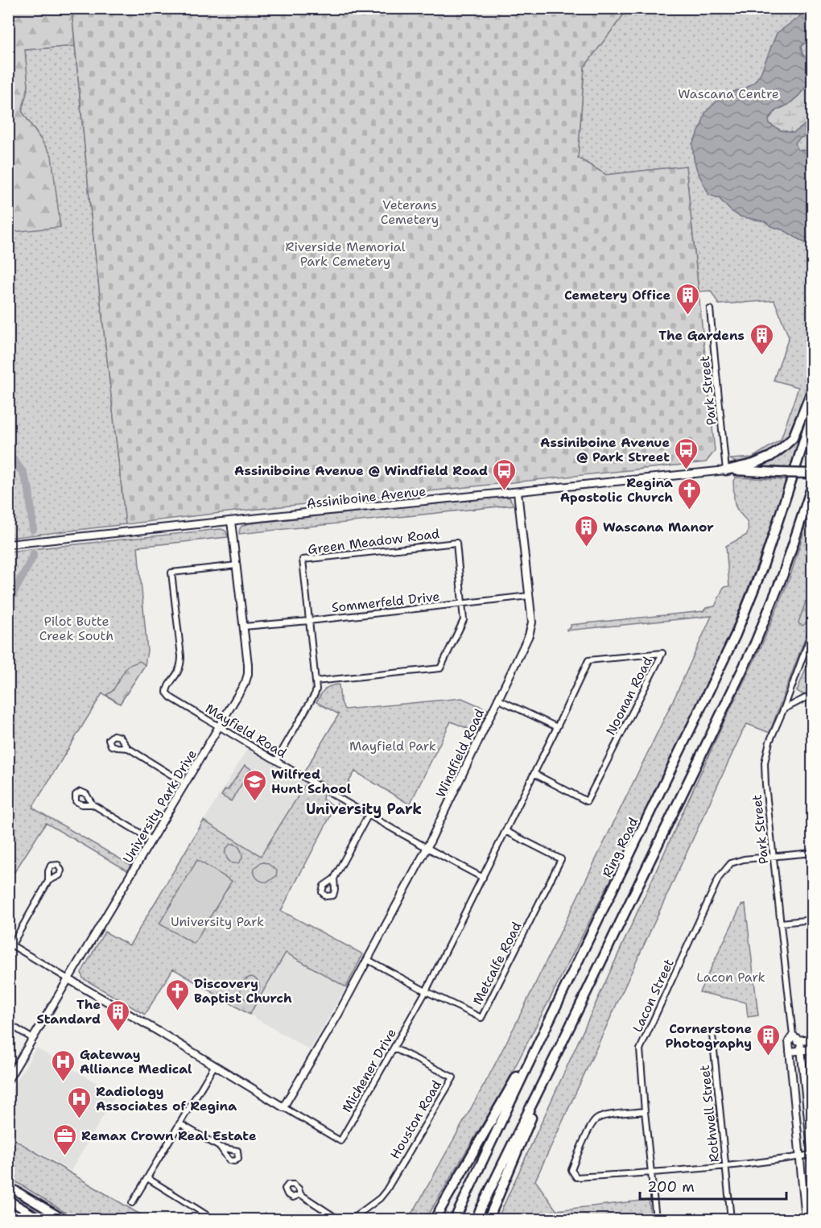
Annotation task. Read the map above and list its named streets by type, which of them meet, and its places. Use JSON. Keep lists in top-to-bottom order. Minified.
{"streets":{"highway":["Ring Road"],"street":["Park Street","Assiniboine Avenue","Green Meadow Road","Sommerfeld Drive","Noonan Road","Mayfield Road","Windfield Road","University Park Drive","Metcalfe Road","Lacon Street","Michener Drive","Rothwell Street","Houston Road"]},"crossings":[["Park Street","Assiniboine Avenue"],["Park Street","Lacon Street"],["Assiniboine Avenue","Windfield Road"],["Assiniboine Avenue","University Park Drive"],["Green Meadow Road","Sommerfeld Drive"],["Green Meadow Road","Mayfield Road"],["Sommerfeld Drive","Windfield Road"],["Sommerfeld Drive","University Park Drive"],["Noonan Road","Michener Drive"],["Mayfield Road","Windfield Road"],["Mayfield Road","University Park Drive"],["Mayfield Road","Michener Drive"],["Windfield Road","Metcalfe Road"],["Windfield Road","Michener Drive"],["University Park Drive","Michener Drive"],["Metcalfe Road","Michener Drive"],["Michener Drive","Houston Road"]],"districts":["University Park"],"parks":["Wascana Centre","Veterans Cemetery","Riverside Memorial Park Cemetery","Pilot Butte Creek South","Mayfield Park","University Park","Lacon Park"],"places":{"building":["Cemetery Office","The Gardens","Wascana Manor","The Standard","Cornerstone Photography"],"bus stop":["Assiniboine Avenue @ Park Street","Assiniboine Avenue @ Windfield Road"],"church":["Regina Apostolic Church","Discovery Baptist Church"],"school or university":["Wilfred Hunt School"],"hospital":["Gateway Alliance Medical","Radiology Associates of Regina"],"office":["Remax Crown Real Estate"]},"scale_bar":"200 m"}
